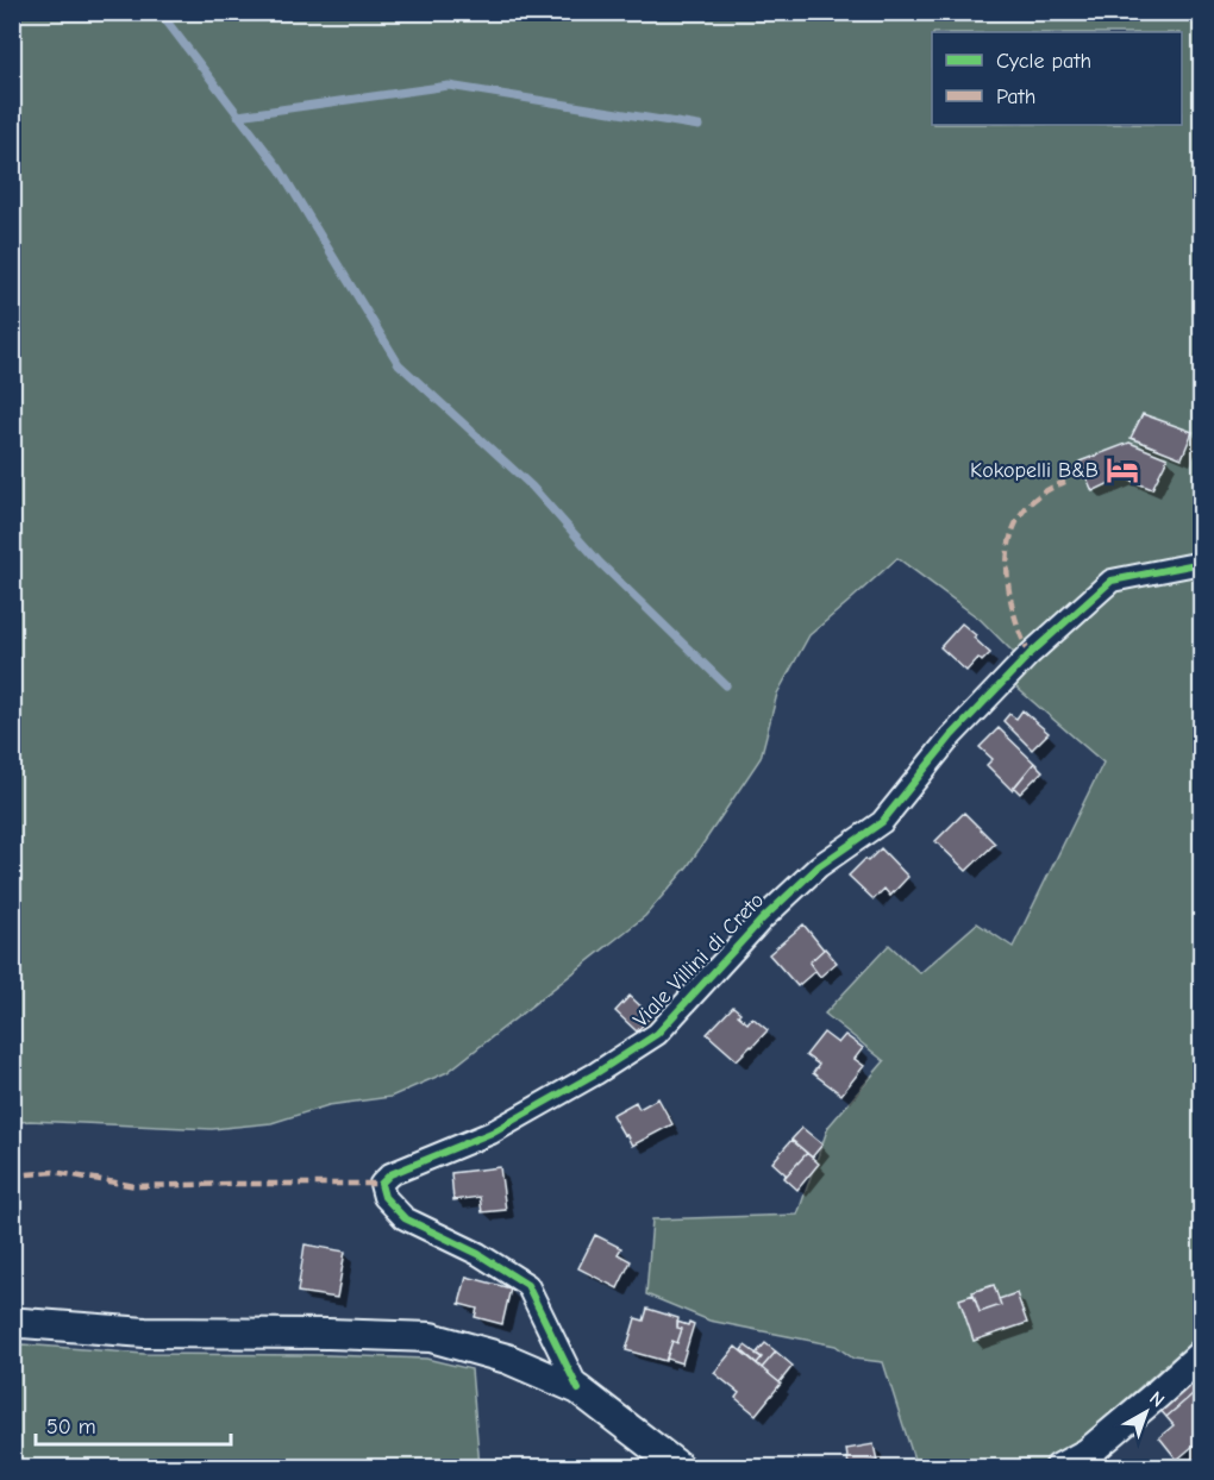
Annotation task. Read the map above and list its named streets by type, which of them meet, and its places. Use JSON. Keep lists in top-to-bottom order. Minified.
{"streets":{"street":["Viale Villini di Creto"]},"places":{"hotel":["Kokopelli B&B"]},"legend":["Cycle path","Path"],"scale_bar":"50 m","north":"top right"}
